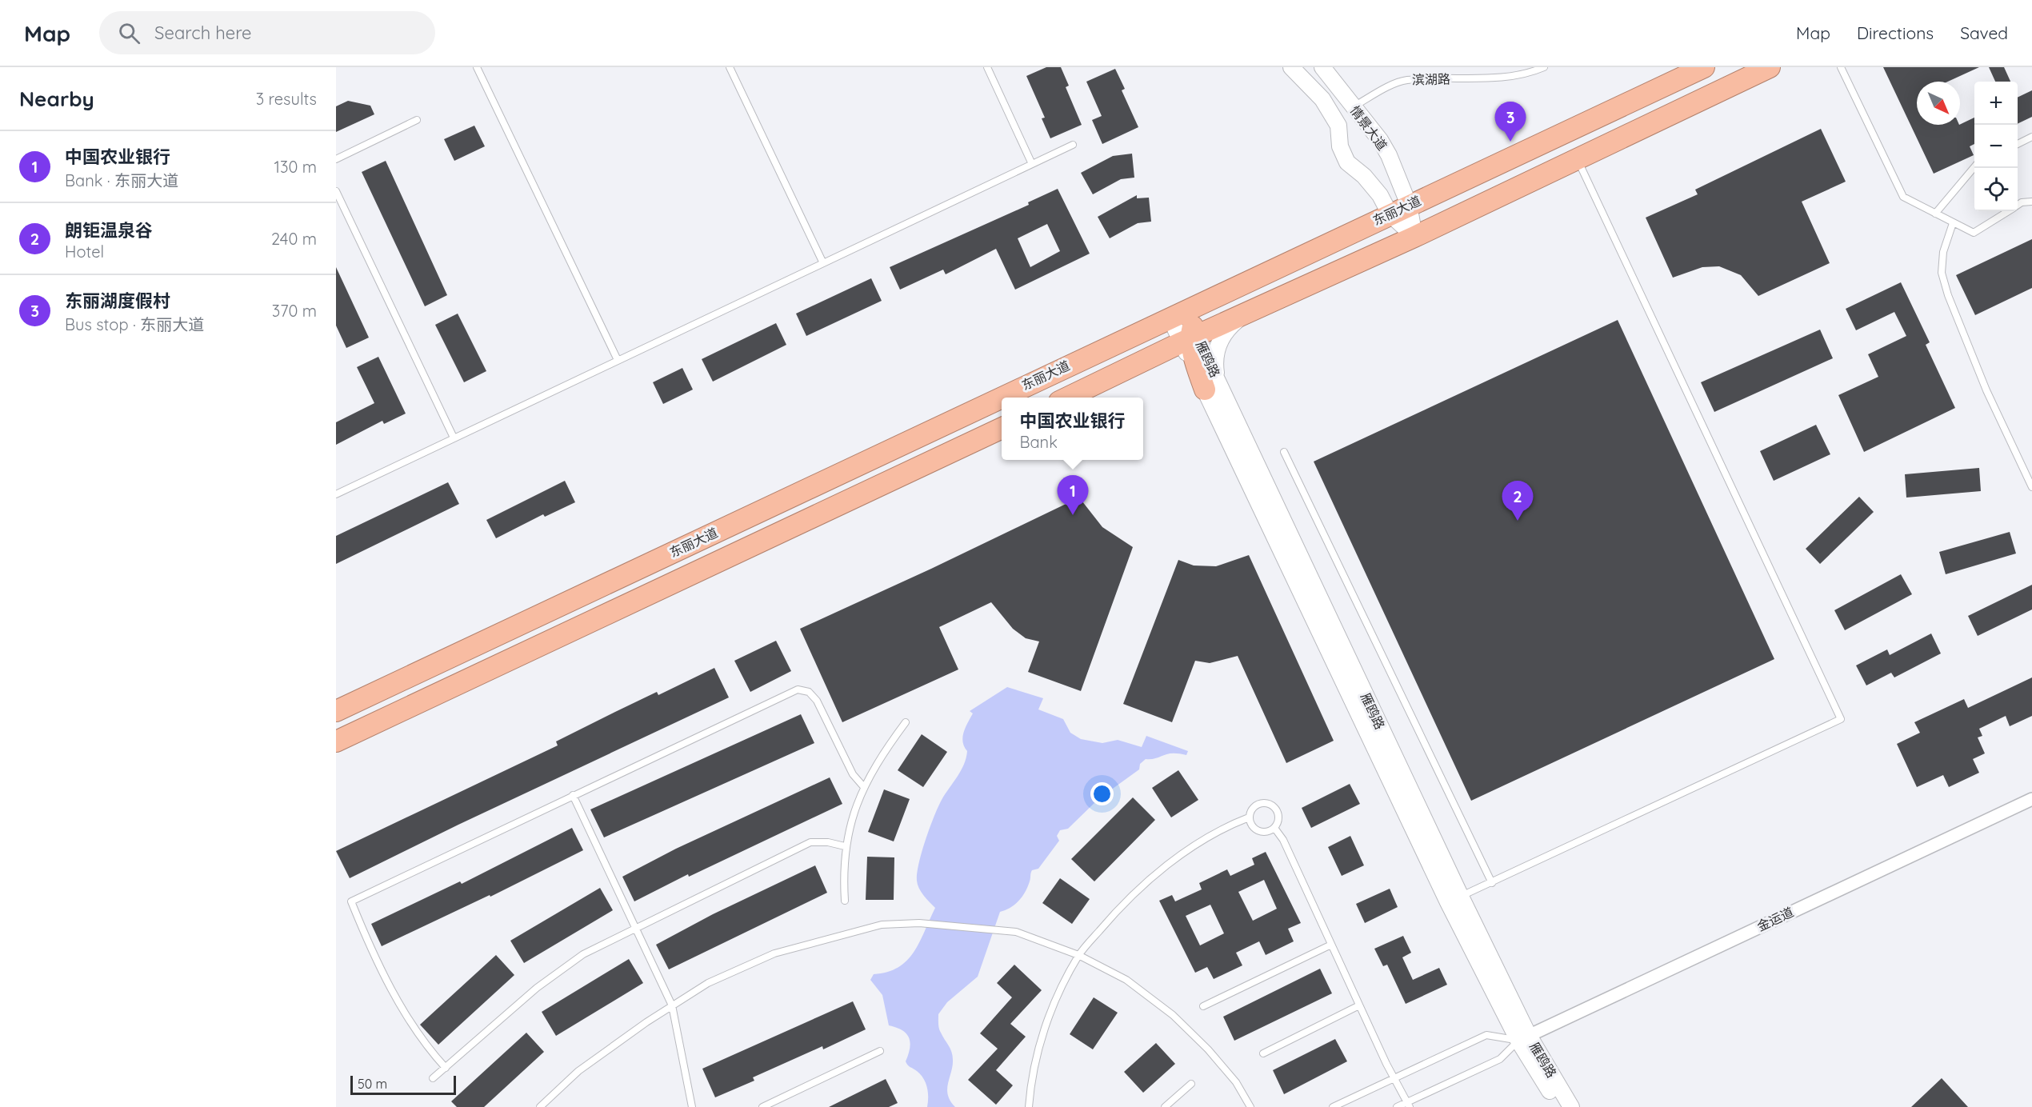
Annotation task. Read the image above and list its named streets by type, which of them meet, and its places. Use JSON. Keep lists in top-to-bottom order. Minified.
{"streets":{"highway":["东丽大道"],"street":["情景大道","雁鸥路","金运道"],"lane":["滨湖路"]},"crossings":[["滨湖路","情景大道"],["情景大道","东丽大道"],["东丽大道","雁鸥路"],["雁鸥路","金运道"]],"scale_bar":"50 m","north":"bottom right","page":{"header":"Map","search":"Search here","nav":["Map","Directions","Saved"],"heading":["Nearby","3 results"],"map_buttons":["+","−"],"pins":["3","1","2"],"list":[{"mark":"1","name":"中国农业银行","note":"Bank · 东丽大道","value":"130 m"},{"mark":"2","name":"朗钜温泉谷","note":"Hotel","value":"240 m"},{"mark":"3","name":"东丽湖度假村","note":"Bus stop · 东丽大道","value":"370 m"}],"popup":["中国农业银行","Bank"],"scale":"50 m"}}
